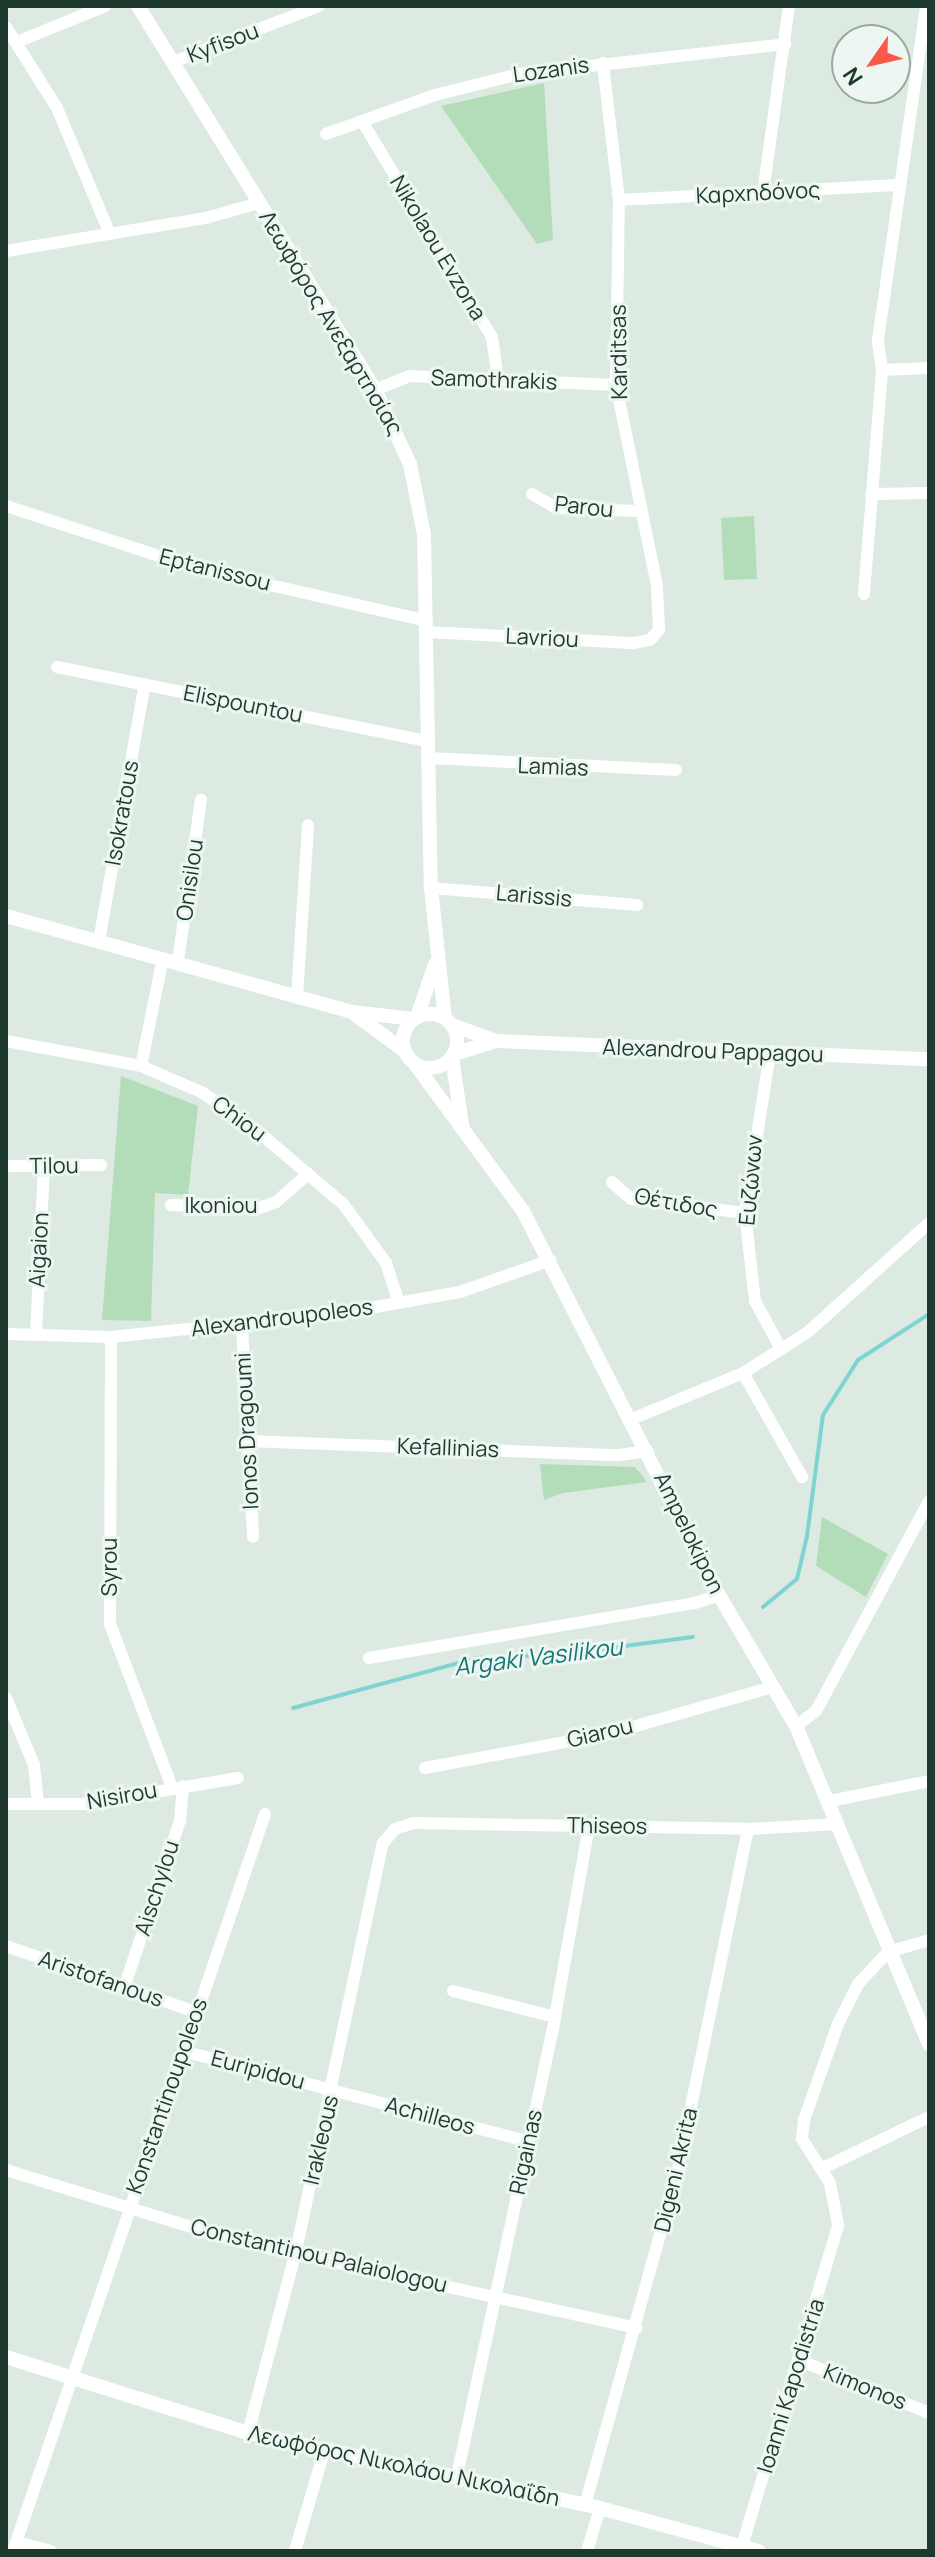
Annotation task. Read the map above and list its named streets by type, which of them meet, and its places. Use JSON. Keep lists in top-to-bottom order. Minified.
{"streets":{"street":["Kyfisou","Lozanis","Καρχηδόνος","Nikolaou Evzona","Λεωφόρος Ανεξαρτησίας","Karditsas","Samothrakis","Parou","Eptanissou","Lavriou","Elispountou","Lamias","Isokratous","Onisilou","Larissis","Alexandrou Pappagou","Chiou","Tilou","Ευζώνων","Θέτιδος","Ikoniou","Aigaion","Alexandroupoleos","Ionos Dragoumi","Kefallinias","Ampelokipon","Syrou","Giarou","Nisirou","Thiseos","Aischylou","Aristofanous","Euripidou","Konstantinoupoleos","Achilleos","Irakleous","Rigainas","Digeni Akrita","Constantinou Palaiologou","Ioanni Kapodistria","Kimonos","Λεωφόρος Νικολάου Νικολαΐδη"]},"crossings":[["Kyfisou","Λεωφόρος Ανεξαρτησίας"],["Lozanis","Nikolaou Evzona"],["Lozanis","Karditsas"],["Καρχηδόνος","Karditsas"],["Nikolaou Evzona","Samothrakis"],["Λεωφόρος Ανεξαρτησίας","Samothrakis"],["Λεωφόρος Ανεξαρτησίας","Eptanissou"],["Λεωφόρος Ανεξαρτησίας","Lavriou"],["Λεωφόρος Ανεξαρτησίας","Elispountou"],["Λεωφόρος Ανεξαρτησίας","Lamias"],["Λεωφόρος Ανεξαρτησίας","Larissis"],["Λεωφόρος Ανεξαρτησίας","Alexandrou Pappagou"],["Λεωφόρος Ανεξαρτησίας","Ampelokipon"],["Karditsas","Samothrakis"],["Karditsas","Parou"],["Karditsas","Lavriou"],["Eptanissou","Lavriou"],["Elispountou","Isokratous"],["Onisilou","Chiou"],["Alexandrou Pappagou","Ευζώνων"],["Alexandrou Pappagou","Ampelokipon"],["Chiou","Ikoniou"],["Chiou","Alexandroupoleos"],["Tilou","Aigaion"],["Ευζώνων","Θέτιδος"],["Aigaion","Alexandroupoleos"],["Alexandroupoleos","Ionos Dragoumi"],["Alexandroupoleos","Ampelokipon"],["Alexandroupoleos","Syrou"],["Ionos Dragoumi","Kefallinias"],["Kefallinias","Ampelokipon"],["Ampelokipon","Giarou"],["Ampelokipon","Thiseos"],["Syrou","Nisirou"],["Syrou","Aischylou"],["Nisirou","Aischylou"],["Thiseos","Irakleous"],["Thiseos","Rigainas"],["Thiseos","Digeni Akrita"],["Aischylou","Aristofanous"],["Aristofanous","Konstantinoupoleos"],["Euripidou","Konstantinoupoleos"],["Euripidou","Achilleos"],["Euripidou","Irakleous"],["Konstantinoupoleos","Constantinou Palaiologou"],["Konstantinoupoleos","Λεωφόρος Νικολάου Νικολαΐδη"],["Achilleos","Irakleous"],["Achilleos","Rigainas"],["Irakleous","Constantinou Palaiologou"],["Irakleous","Λεωφόρος Νικολάου Νικολαΐδη"],["Rigainas","Constantinou Palaiologou"],["Rigainas","Λεωφόρος Νικολάου Νικολαΐδη"],["Digeni Akrita","Constantinou Palaiologou"],["Digeni Akrita","Λεωφόρος Νικολάου Νικολαΐδη"],["Ioanni Kapodistria","Kimonos"],["Ioanni Kapodistria","Λεωφόρος Νικολάου Νικολαΐδη"]],"water":["Argaki Vasilikou"],"north":"bottom left"}
